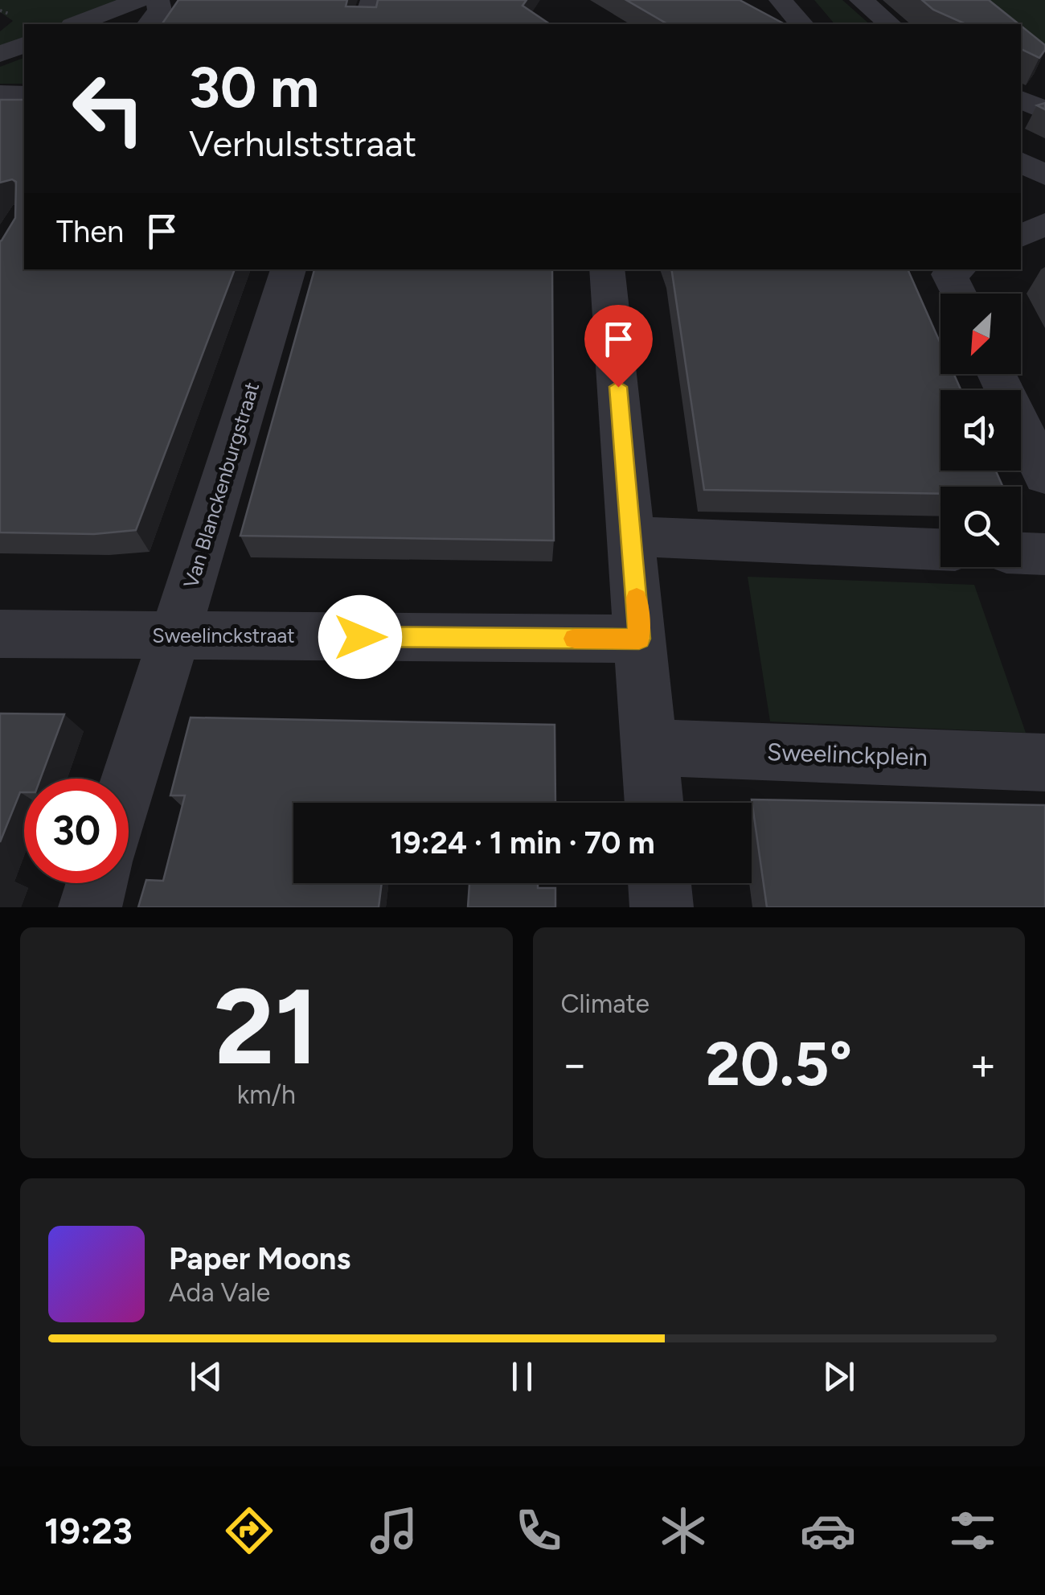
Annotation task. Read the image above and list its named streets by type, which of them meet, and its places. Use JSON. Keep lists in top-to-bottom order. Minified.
{"streets":{"street":["Van Blanckenburgstraat","Sweelinckstraat","Sweelinckplein"]},"crossings":[["Van Blanckenburgstraat","Sweelinckstraat"]],"north":"bottom left","page":{"turn":["30 m","Verhulststraat"],"then":"Then","limit":"30","trip":"19:24 · 1 min · 70 m","tile":[["21","km/h"],"Climate"],"heat":["−","20.5°","+"],"song":["Paper Moons","Ada Vale"],"tabs":"19:23"}}
